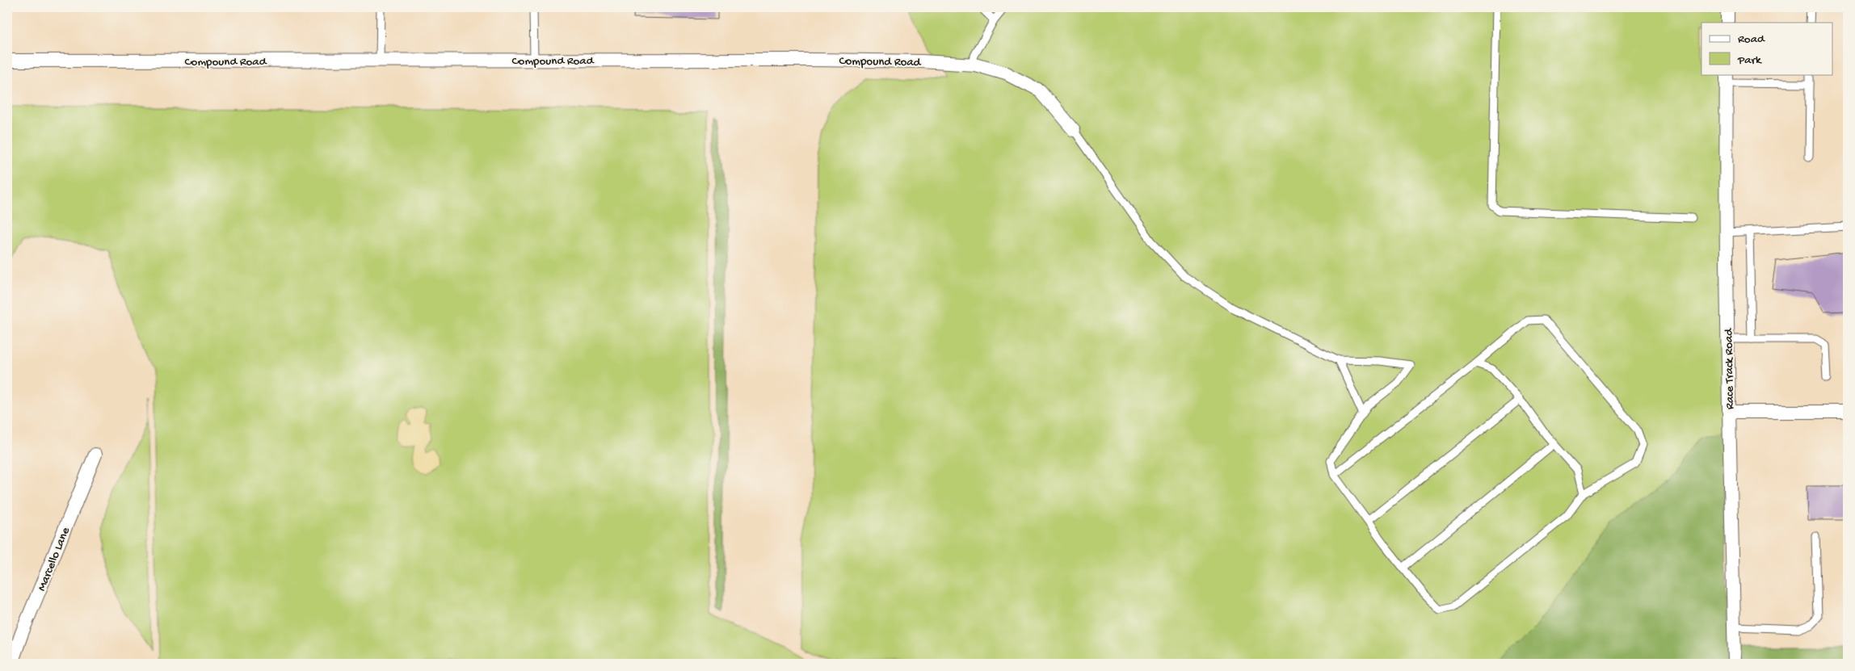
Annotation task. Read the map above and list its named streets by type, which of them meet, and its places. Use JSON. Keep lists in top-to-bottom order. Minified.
{"streets":{"street":["Compound Road","Race Track Road","Marcello Lane"]},"legend":["Road","Park"]}
